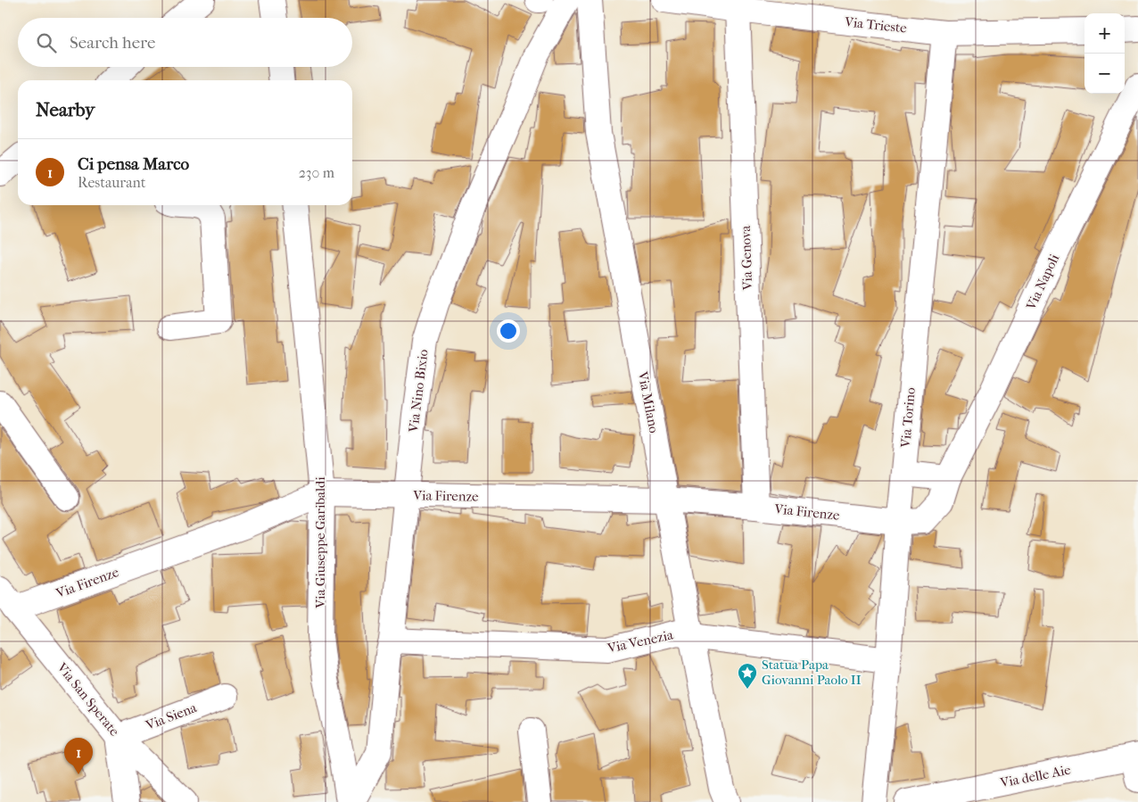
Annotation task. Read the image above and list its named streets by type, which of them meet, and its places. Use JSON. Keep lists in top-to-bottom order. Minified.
{"streets":{"street":["Via Trieste","Via Genova","Via Napoli","Via Nino Bixio","Via Milano","Via Torino","Via Firenze","Via Giuseppe Garibaldi","Via Venezia","Via San Sperate","Via Siena","Via delle Aie"]},"crossings":[["Via Trieste","Via Genova"],["Via Trieste","Via Torino"],["Via Genova","Via Firenze"],["Via Napoli","Via Torino"],["Via Napoli","Via Firenze"],["Via Nino Bixio","Via Firenze"],["Via Nino Bixio","Via Venezia"],["Via Milano","Via Firenze"],["Via Milano","Via Venezia"],["Via Torino","Via Firenze"],["Via Torino","Via Venezia"],["Via Firenze","Via Giuseppe Garibaldi"],["Via Firenze","Via San Sperate"],["Via San Sperate","Via Siena"]],"places":{"place":["Statua Papa Giovanni Paolo II"]},"page":{"map_buttons":["+","−"],"search":"Search here","heading":"Nearby","list":[{"mark":"1","name":"Ci pensa Marco","note":"Restaurant","value":"230 m"}],"pins":"1"}}
